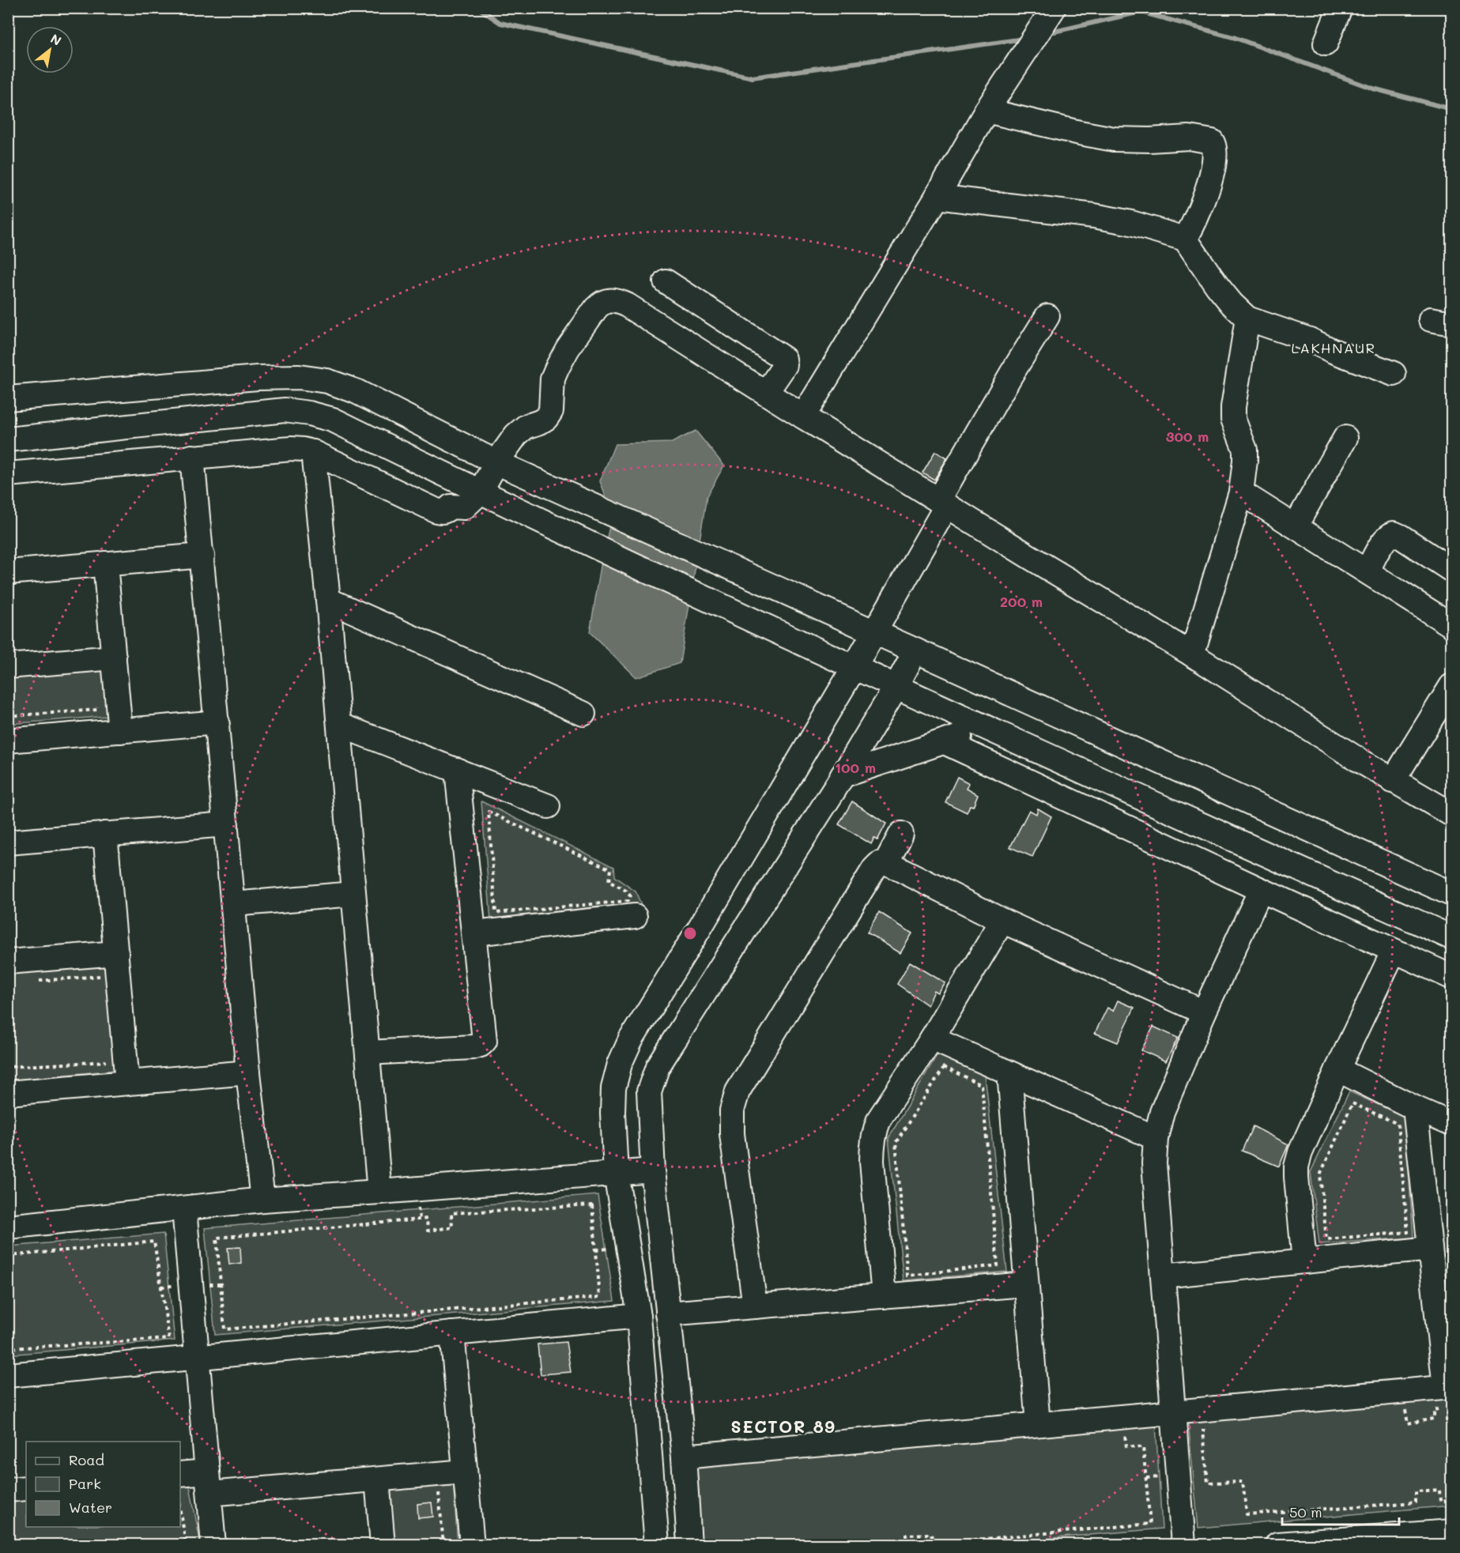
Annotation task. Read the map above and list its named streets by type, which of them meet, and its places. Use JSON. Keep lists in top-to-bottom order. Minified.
{"districts":["LAKHNAUR","SECTOR 89"],"legend":["Road","Park","Water"],"scale_bar":"50 m","north":"top right","rings":["300 m","200 m","100 m"]}
